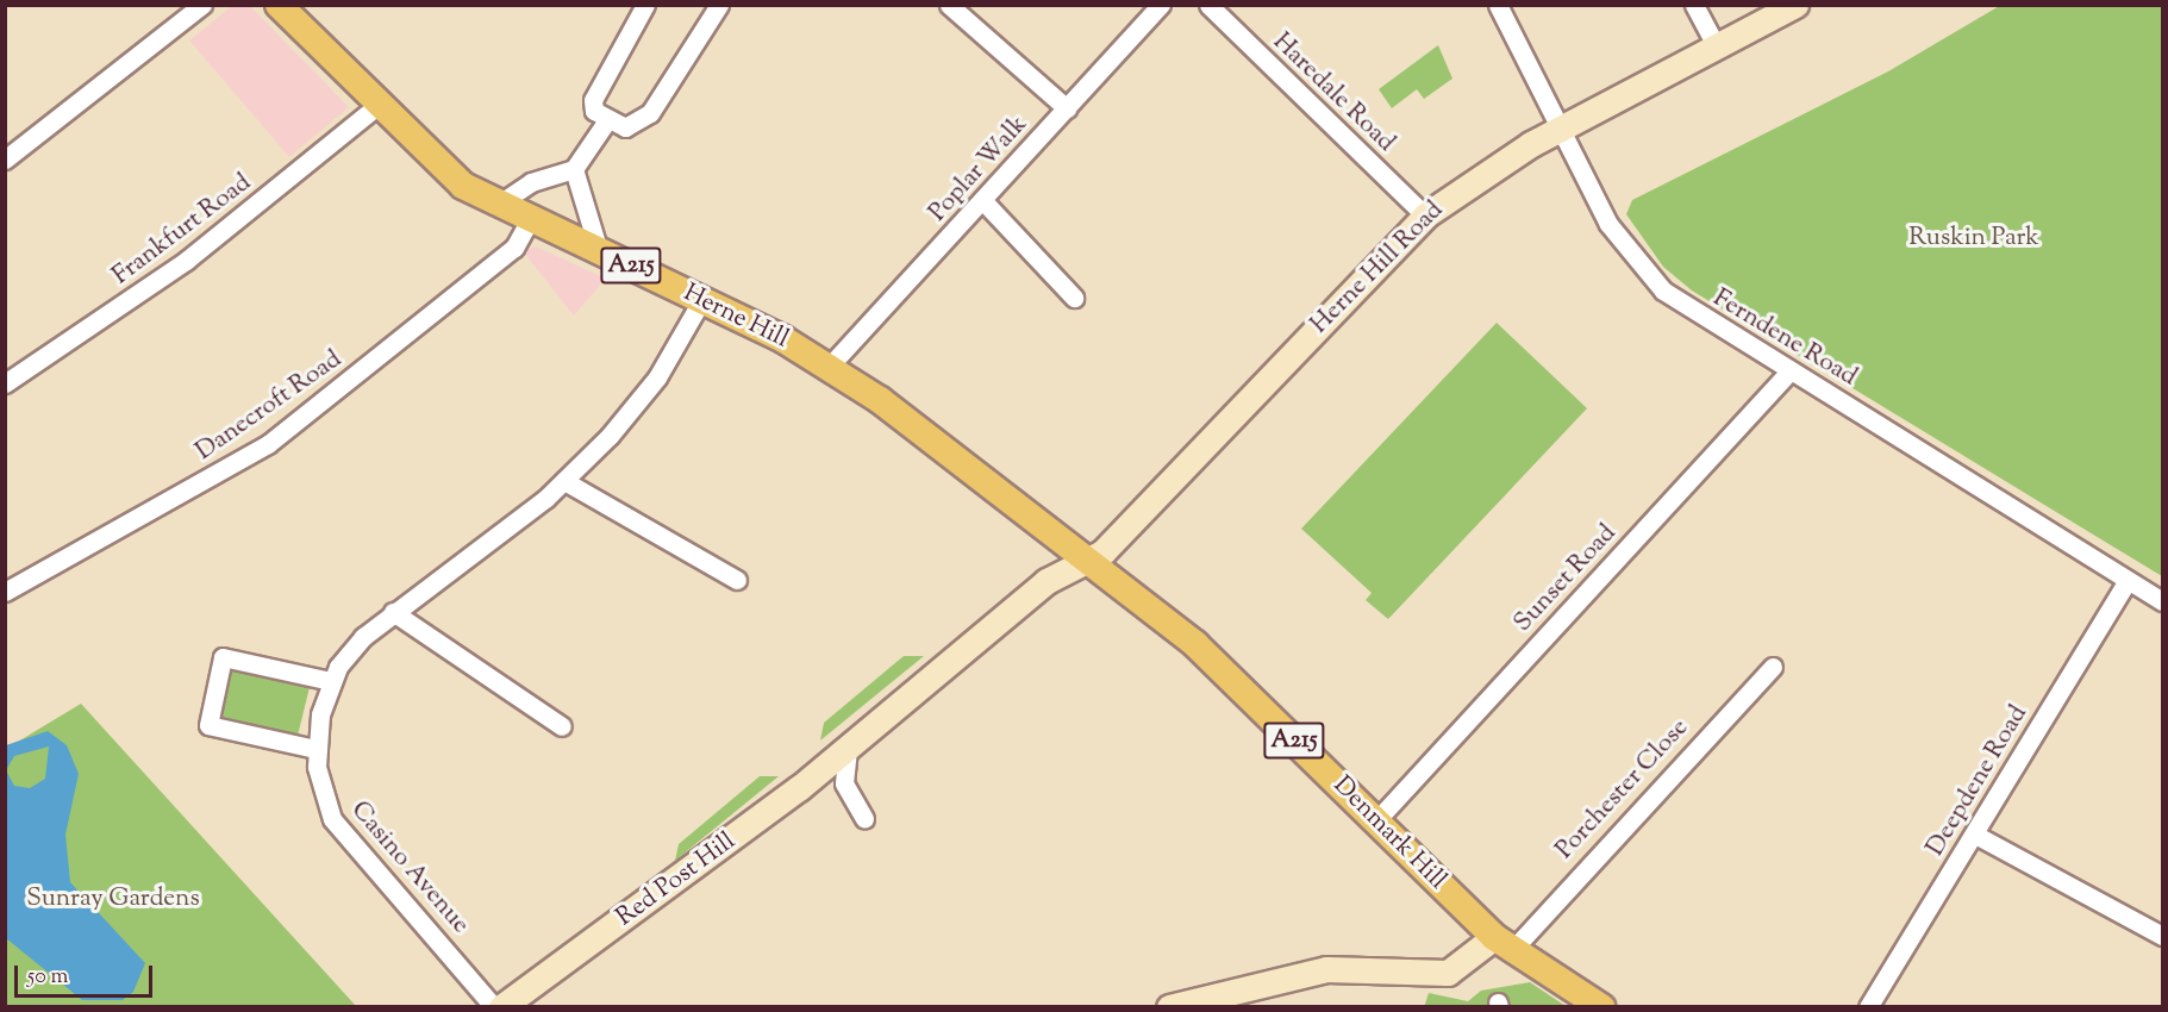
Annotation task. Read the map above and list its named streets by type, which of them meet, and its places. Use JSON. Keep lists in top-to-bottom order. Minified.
{"streets":{"main road":["A215","Herne Hill","Denmark Hill"],"street":["Haredale Road","Poplar Walk","Frankfurt Road","Herne Hill Road","Ferndene Road","Danecroft Road","Sunset Road","Deepdene Road","Porchester Close","Casino Avenue","Red Post Hill"]},"crossings":[["Haredale Road","Herne Hill Road"],["Poplar Walk","Herne Hill"],["Frankfurt Road","Herne Hill"],["Herne Hill Road","Herne Hill"],["Herne Hill Road","Ferndene Road"],["Herne Hill Road","Denmark Hill"],["Herne Hill Road","Red Post Hill"],["Herne Hill","Danecroft Road"],["Herne Hill","Denmark Hill"],["Herne Hill","Casino Avenue"],["Herne Hill","Red Post Hill"],["Ferndene Road","Sunset Road"],["Ferndene Road","Deepdene Road"],["Sunset Road","Denmark Hill"],["Porchester Close","Denmark Hill"],["Denmark Hill","Red Post Hill"]],"parks":["Ruskin Park","Sunray Gardens"],"scale_bar":"50 m"}
